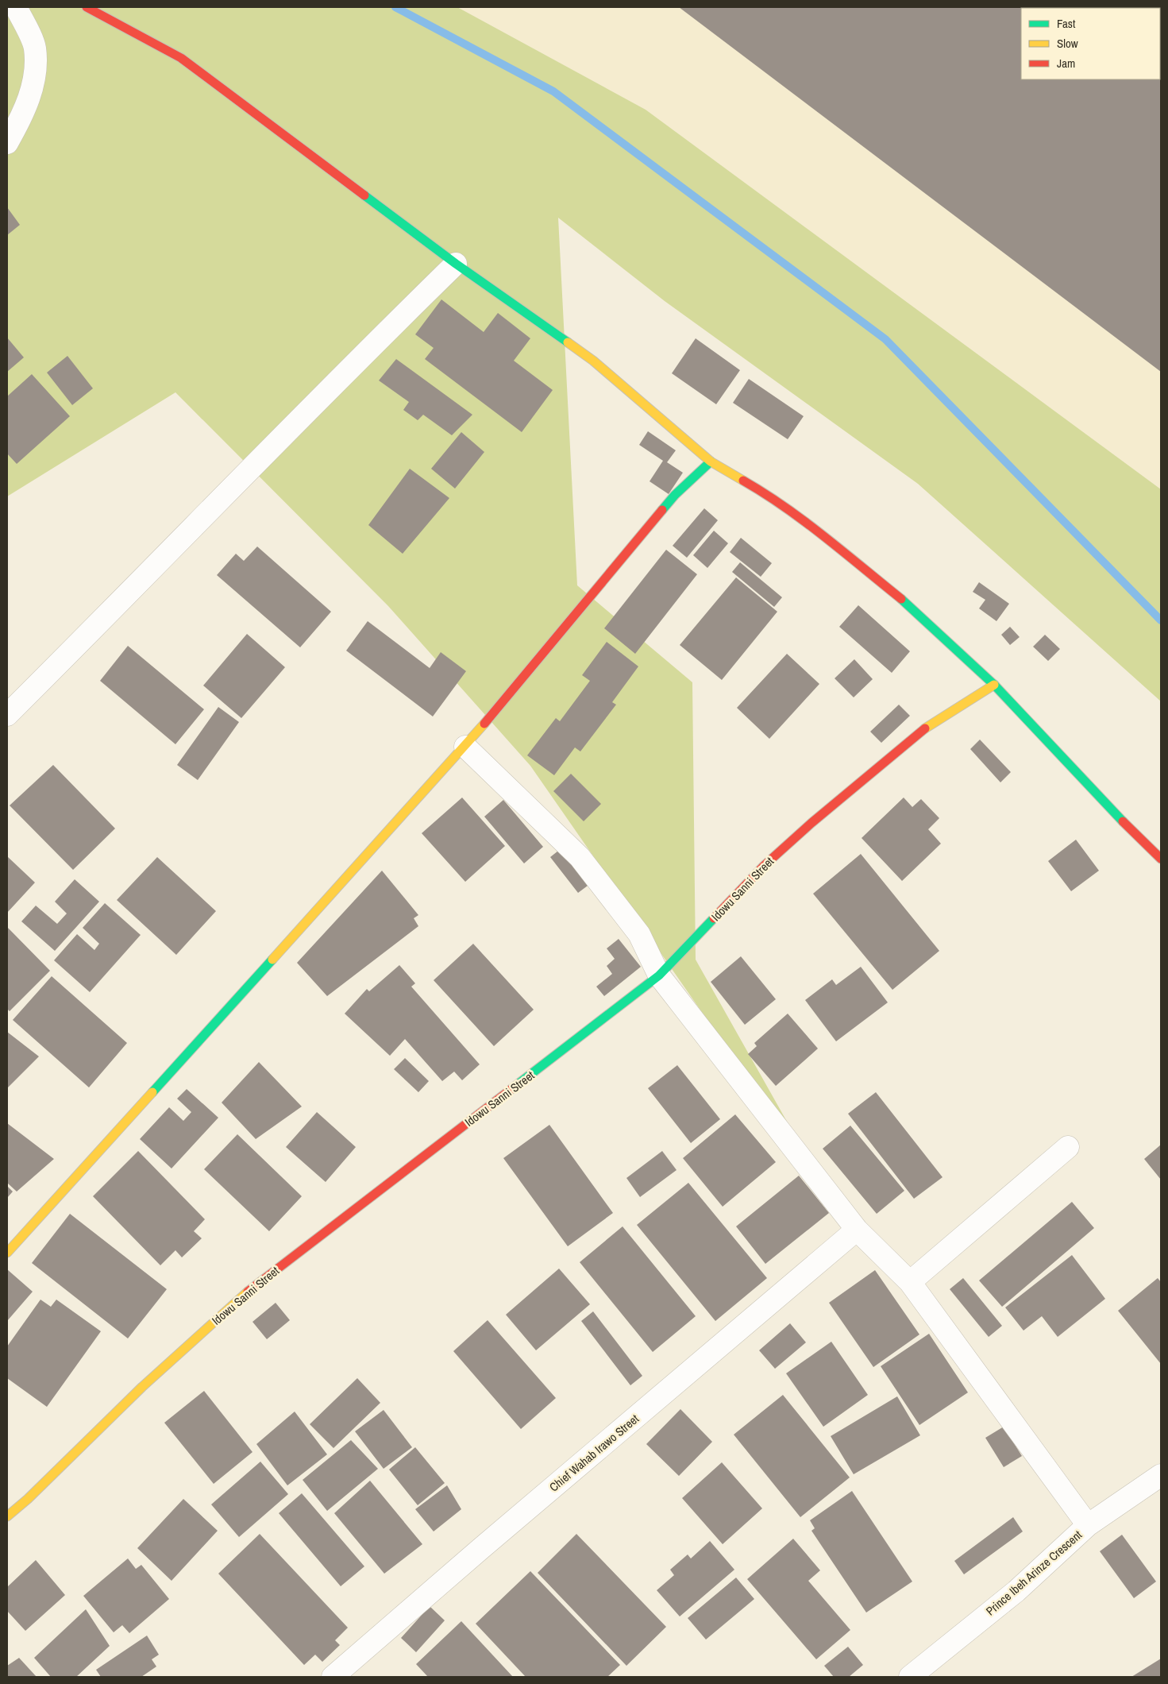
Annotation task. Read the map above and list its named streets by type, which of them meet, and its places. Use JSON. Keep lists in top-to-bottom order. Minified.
{"streets":{"street":["Idowu Sanni Street","Chief Wahab Irawo Street","Prince Ibeh Arinze Crescent"]},"legend":["Fast","Slow","Jam"]}
